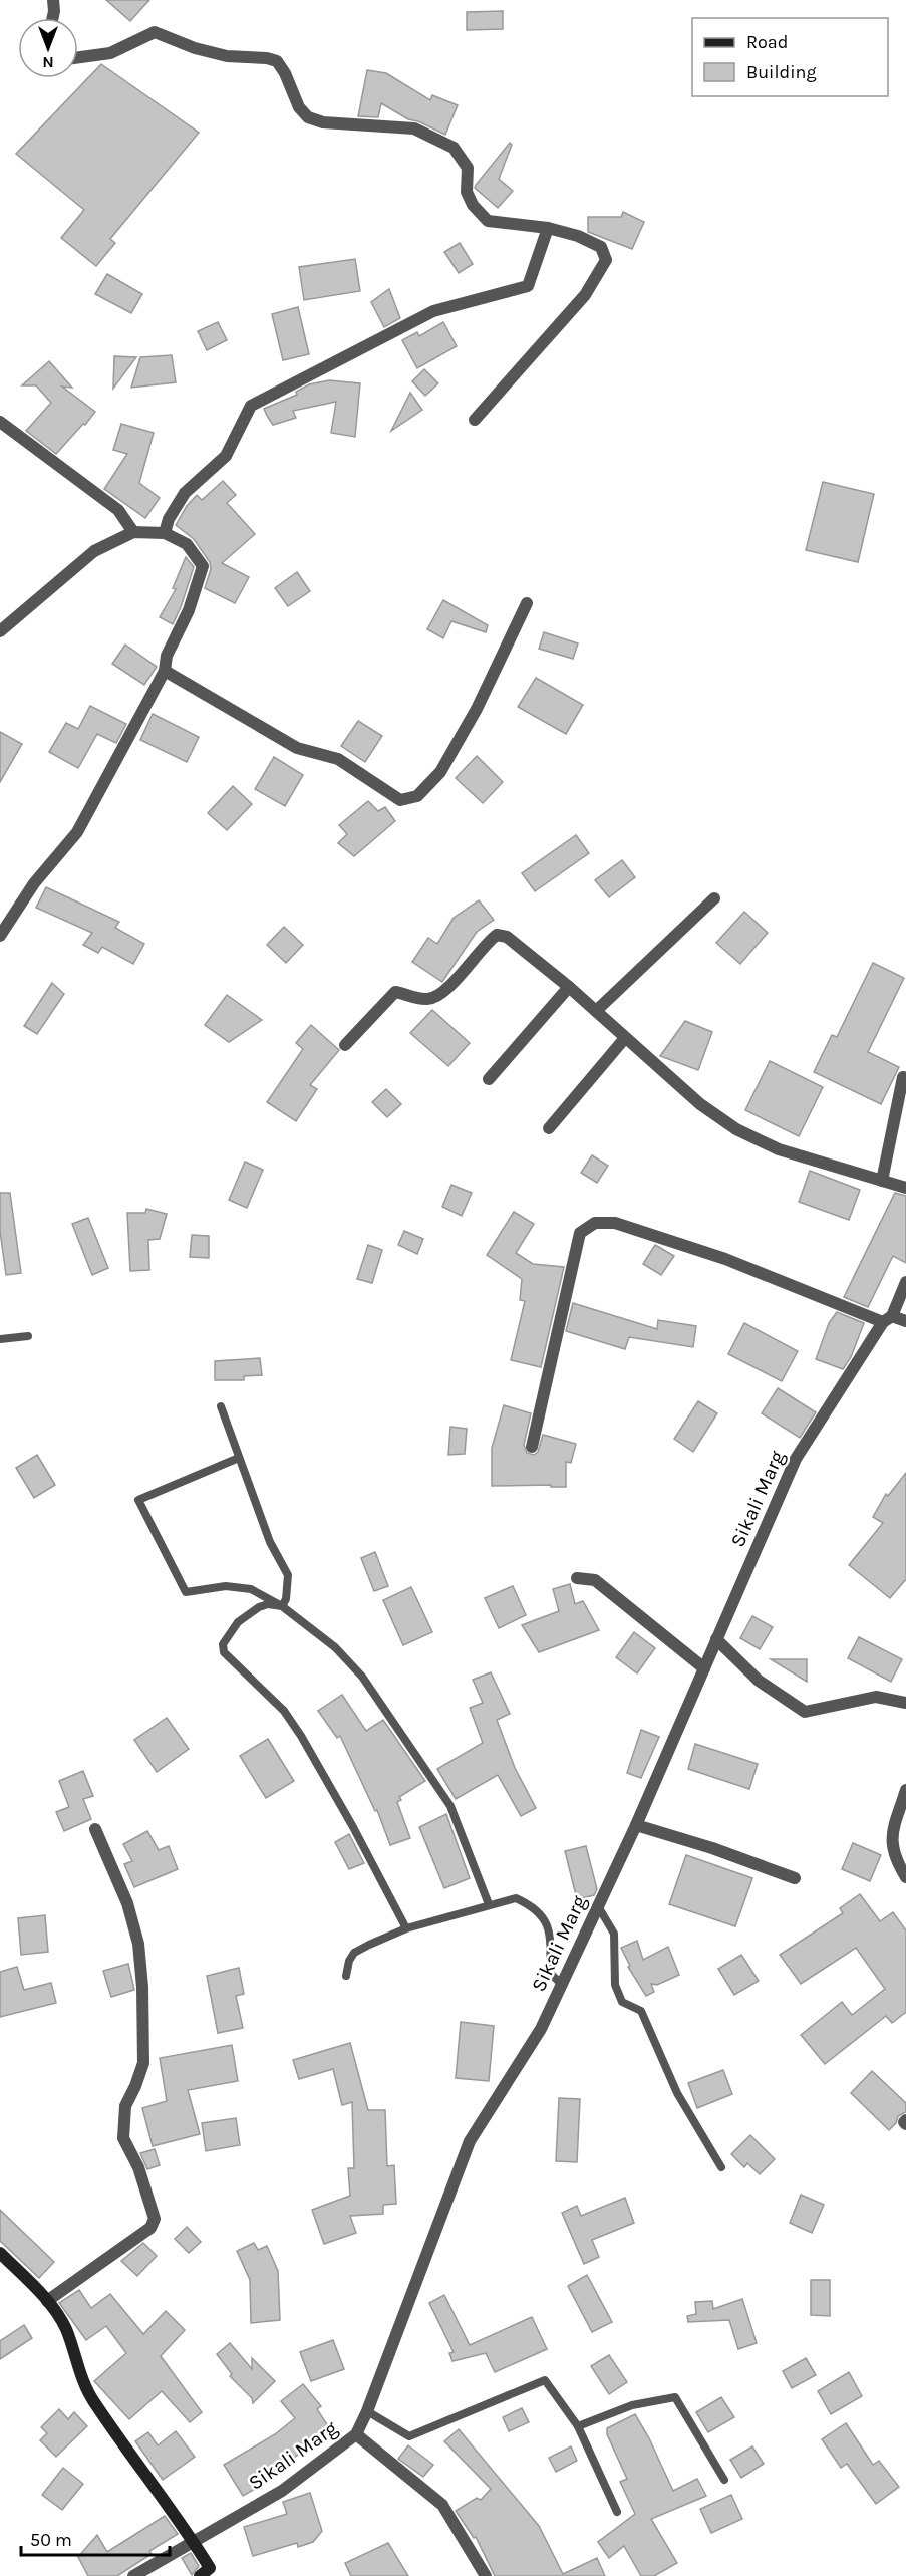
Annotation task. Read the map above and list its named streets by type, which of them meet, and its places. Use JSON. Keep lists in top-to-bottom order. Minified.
{"streets":{"street":["Sikali Marg"]},"legend":["Road","Building"],"scale_bar":"50 m","north":"bottom"}
